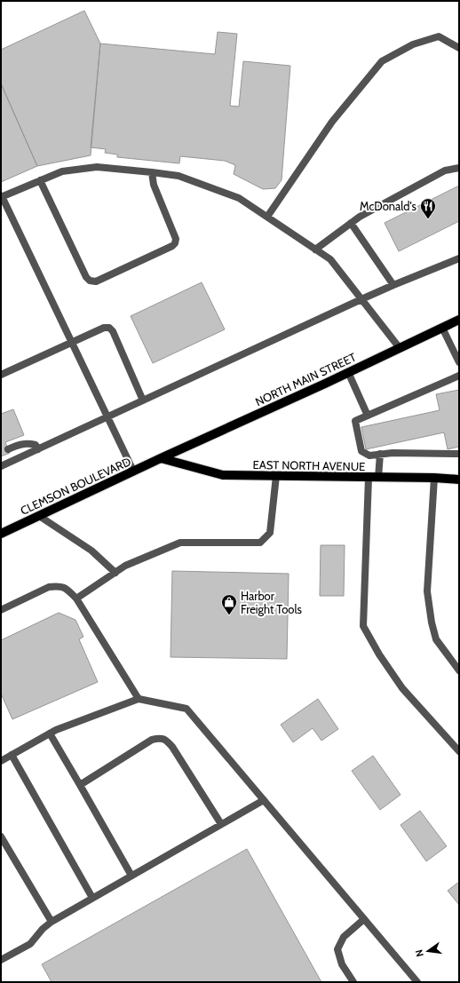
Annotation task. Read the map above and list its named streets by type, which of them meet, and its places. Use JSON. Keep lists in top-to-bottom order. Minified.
{"streets":{"main road":["NORTH MAIN STREET","EAST NORTH AVENUE","CLEMSON BOULEVARD"]},"crossings":[["NORTH MAIN STREET","EAST NORTH AVENUE"],["NORTH MAIN STREET","CLEMSON BOULEVARD"],["EAST NORTH AVENUE","CLEMSON BOULEVARD"]],"places":{"restaurant":["McDonald's"],"shop":["Harbor Freight Tools"]},"north":"left"}
